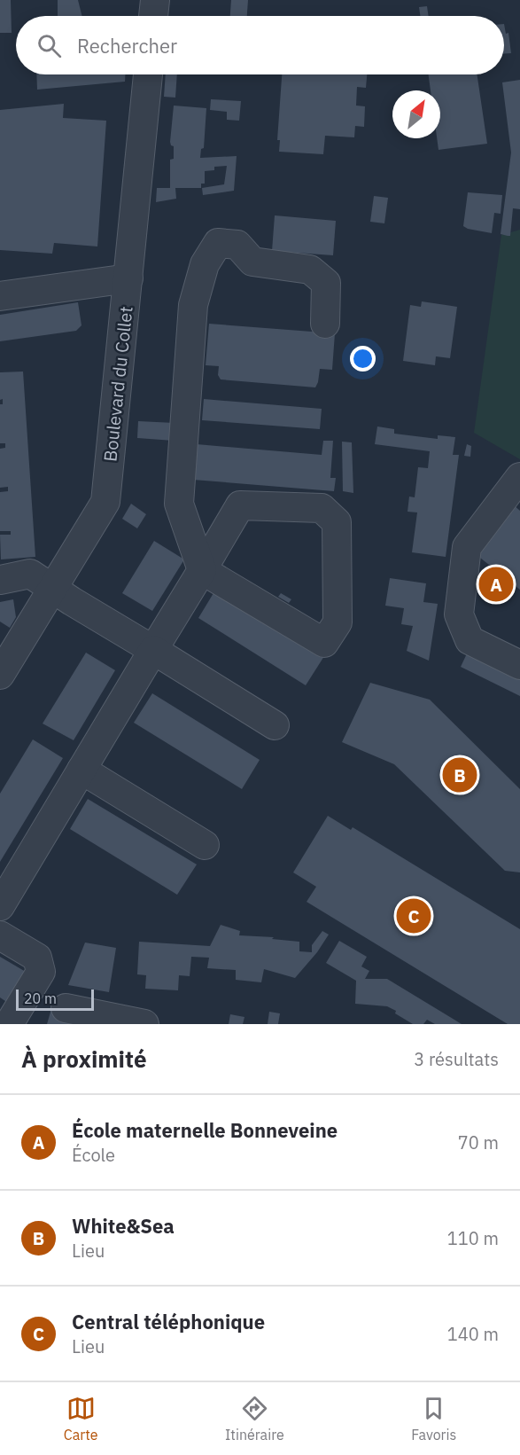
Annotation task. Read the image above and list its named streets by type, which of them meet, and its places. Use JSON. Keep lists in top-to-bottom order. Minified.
{"streets":{"street":["Boulevard du Collet"]},"scale_bar":"20 m","north":"top right","page":{"search":"Rechercher","pins":["A","B","C"],"scale":"20 m","heading":["À proximité","3 résultats"],"list":[{"mark":"A","name":"École maternelle Bonneveine","note":"École","value":"70 m"},{"mark":"B","name":"White&Sea","note":"Lieu","value":"110 m"},{"mark":"C","name":"Central téléphonique","note":"Lieu","value":"140 m"}],"nav":["Carte","Itinéraire","Favoris"]}}
